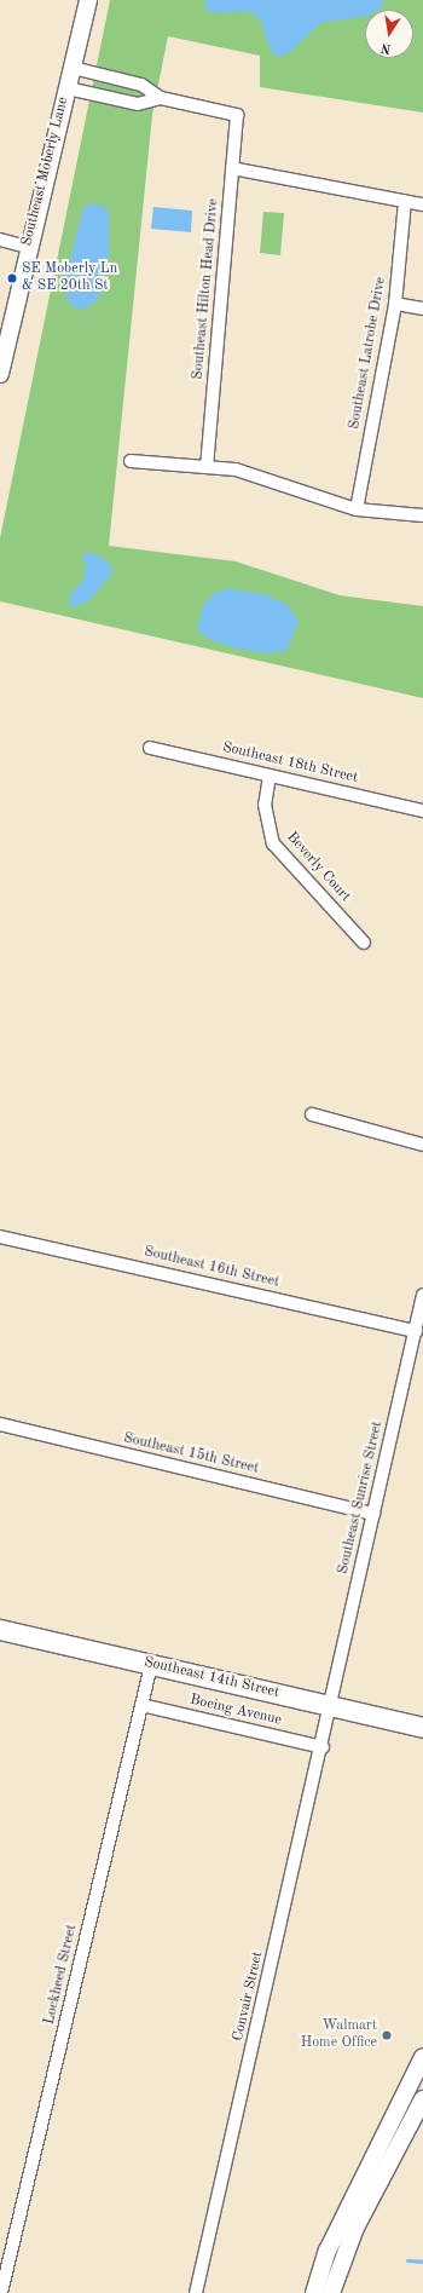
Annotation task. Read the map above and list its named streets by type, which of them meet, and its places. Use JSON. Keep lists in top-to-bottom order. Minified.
{"streets":{"main road":["Southeast 14th Street"],"street":["Southeast Moberly Lane","Southeast Hilton Head Drive","Southeast Latrobe Drive","Southeast 18th Street","Beverly Court","Southeast 16th Street","Southeast 15th Street","Southeast Sunrise Street","Boeing Avenue","Lockheed Street","Convair Street"]},"crossings":[["Southeast 18th Street","Beverly Court"],["Southeast 16th Street","Southeast Sunrise Street"],["Southeast 15th Street","Southeast Sunrise Street"],["Southeast Sunrise Street","Southeast 14th Street"],["Southeast Sunrise Street","Convair Street"],["Southeast 14th Street","Lockheed Street"],["Southeast 14th Street","Convair Street"],["Boeing Avenue","Lockheed Street"],["Boeing Avenue","Convair Street"]],"places":["SE Moberly Ln & SE 20th St","Walmart Home Office"],"north":"bottom"}
